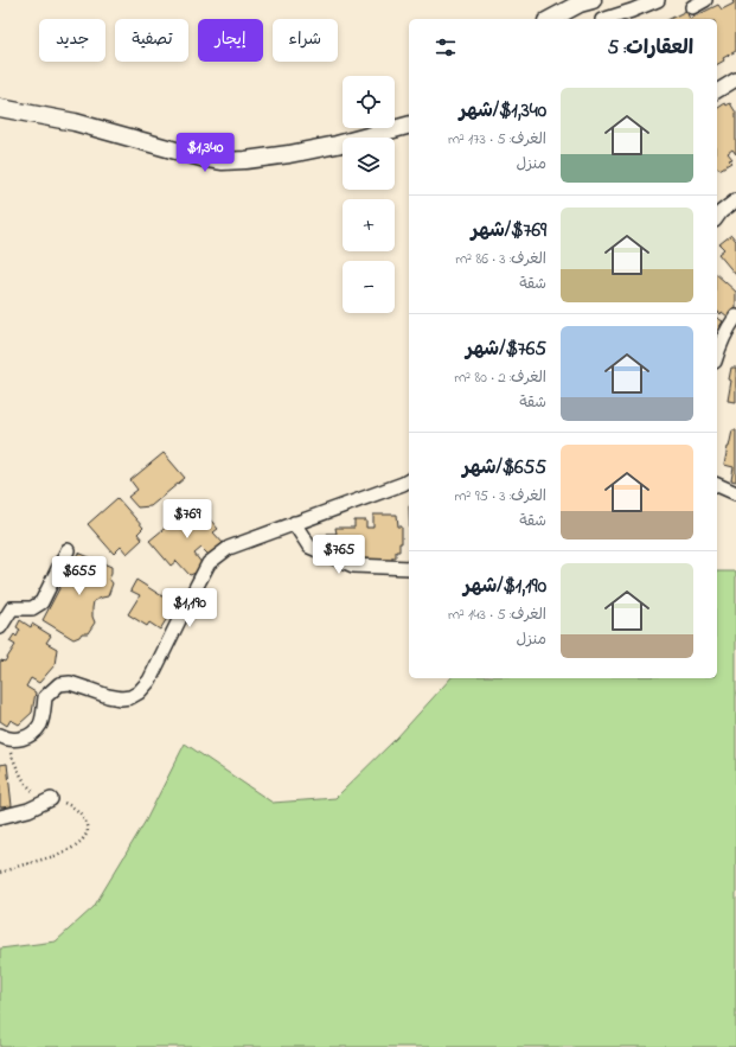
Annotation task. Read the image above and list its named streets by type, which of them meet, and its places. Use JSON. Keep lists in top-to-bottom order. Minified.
{"page":{"chip":["شراء","إيجار","تصفية","جديد"],"heading":"العقارات: 5","map_buttons":["+","−"],"list":[{"name":"$1,340/شهر","note":"الغرف: 5 · 173 m² · منزل"},{"name":"$769/شهر","note":"الغرف: 3 · 86 m² · شقة"},{"name":"$765/شهر","note":"الغرف: 2 · 80 m² · شقة"},{"name":"$655/شهر","note":"الغرف: 3 · 95 m² · شقة"},{"name":"$1,190/شهر","note":"الغرف: 5 · 143 m² · منزل"}],"price":["$1,340","$769","$765","$655","$1,190"]}}
